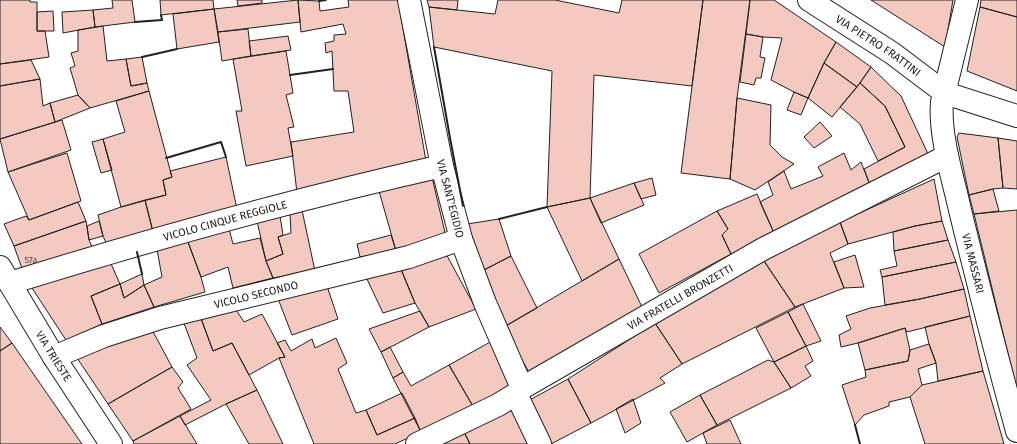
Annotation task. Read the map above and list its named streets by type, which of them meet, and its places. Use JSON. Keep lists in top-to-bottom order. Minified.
{"streets":{"street":["VIA PIETRO FRATTINI","VIA SANT'EGIDIO","VICOLO CINQUE REGGIOLE","VIA MASSARI","VICOLO SECONDO","VIA FRATELLI BRONZETTI","VIA TRIESTE"]},"crossings":[["VIA PIETRO FRATTINI","VIA MASSARI"],["VIA SANT'EGIDIO","VICOLO CINQUE REGGIOLE"],["VIA SANT'EGIDIO","VICOLO SECONDO"],["VIA SANT'EGIDIO","VIA FRATELLI BRONZETTI"],["VICOLO CINQUE REGGIOLE","VIA TRIESTE"],["VIA MASSARI","VIA FRATELLI BRONZETTI"],["VICOLO SECONDO","VIA TRIESTE"]],"house_numbers":["57a"]}
